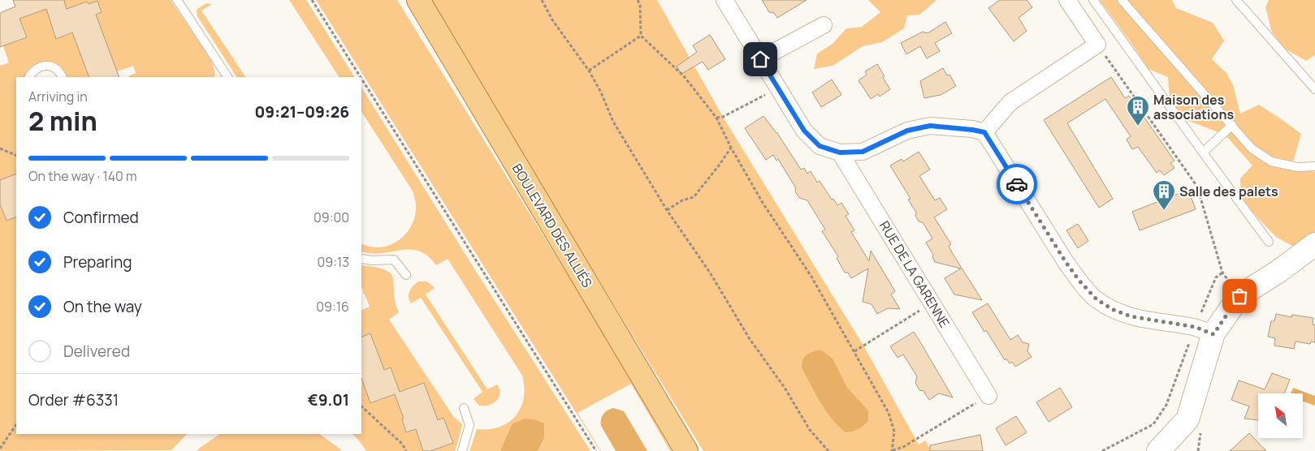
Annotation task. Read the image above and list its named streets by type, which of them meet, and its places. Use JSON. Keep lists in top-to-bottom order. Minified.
{"streets":{"main road":["BOULEVARD DES ALLIÉS"],"street":["RUE DE LA GARENNE"]},"places":{"building":["Maison des associations","Salle des palets"]},"north":"top left","page":{"heading":["2 min","Arriving in","09:21–09:26"],"panel":["Order #6331","€9.01"],"bar":"On the way · 140 m","list":[["Confirmed","09:00"],["Preparing","09:13"],["On the way","09:16"],"Delivered"]}}
